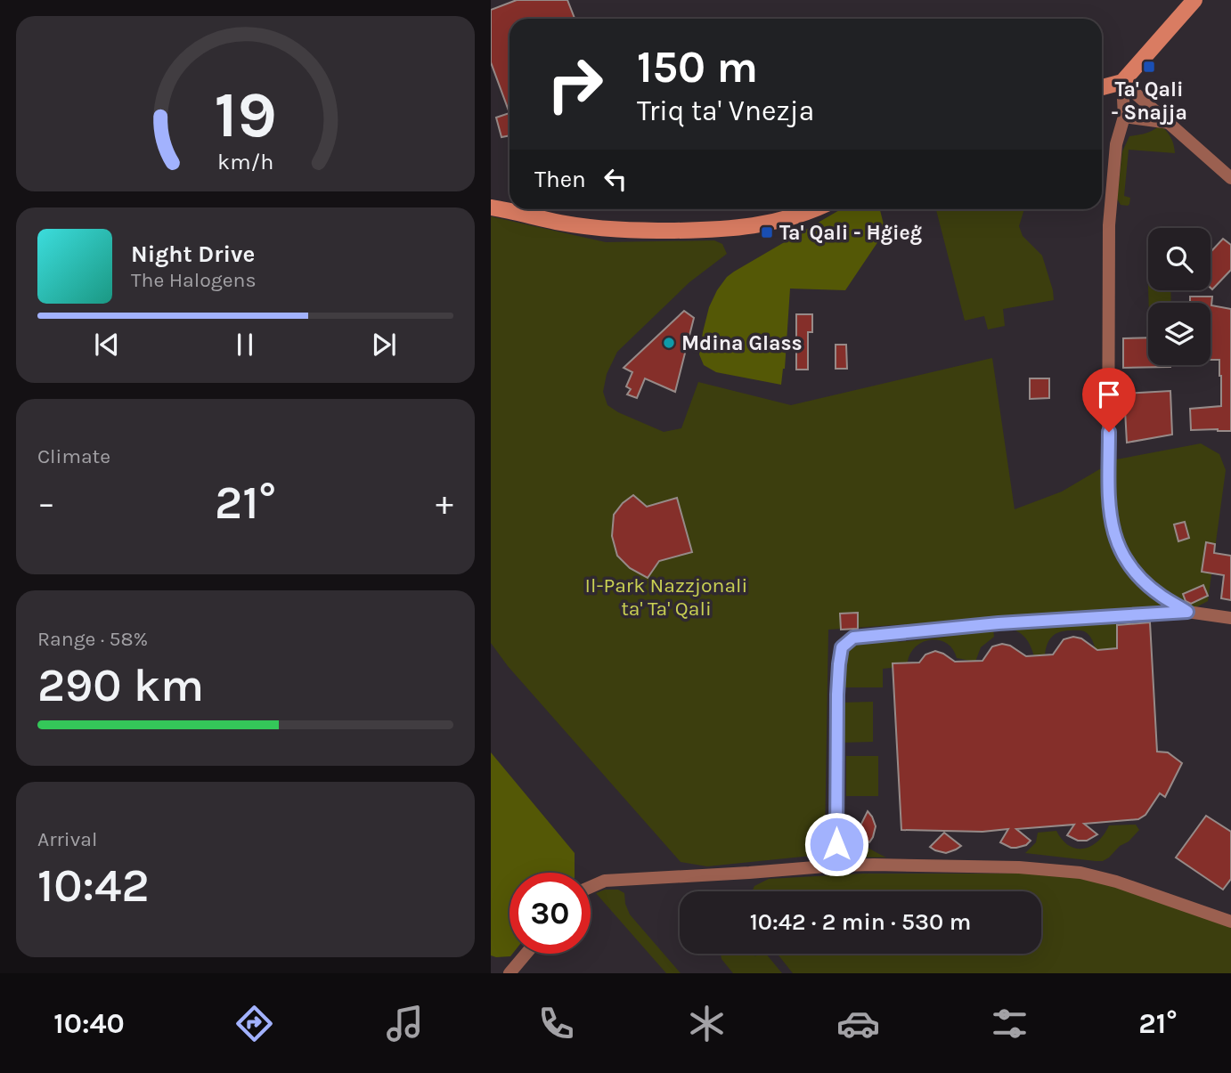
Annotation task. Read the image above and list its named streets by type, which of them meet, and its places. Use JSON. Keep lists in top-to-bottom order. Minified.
{"parks":["Il-Park Nazzjonali ta' Ta' Qali"],"places":{"transit":["Ta' Qali - Snajja","Ta' Qali - Ħġieġ"],"other":["Mdina Glass"]},"page":{"turn":["150 m","Triq ta' Vnezja"],"then":"Then","song":["Night Drive","The Halogens"],"tile":["Climate",["Range · 58%","290 km"],["Arrival","10:42"]],"heat":["−","21°","+"],"limit":"30","trip":"10:42 · 2 min · 530 m","tabs":["10:40","21°"],"gauge":["19","km/h"]}}
